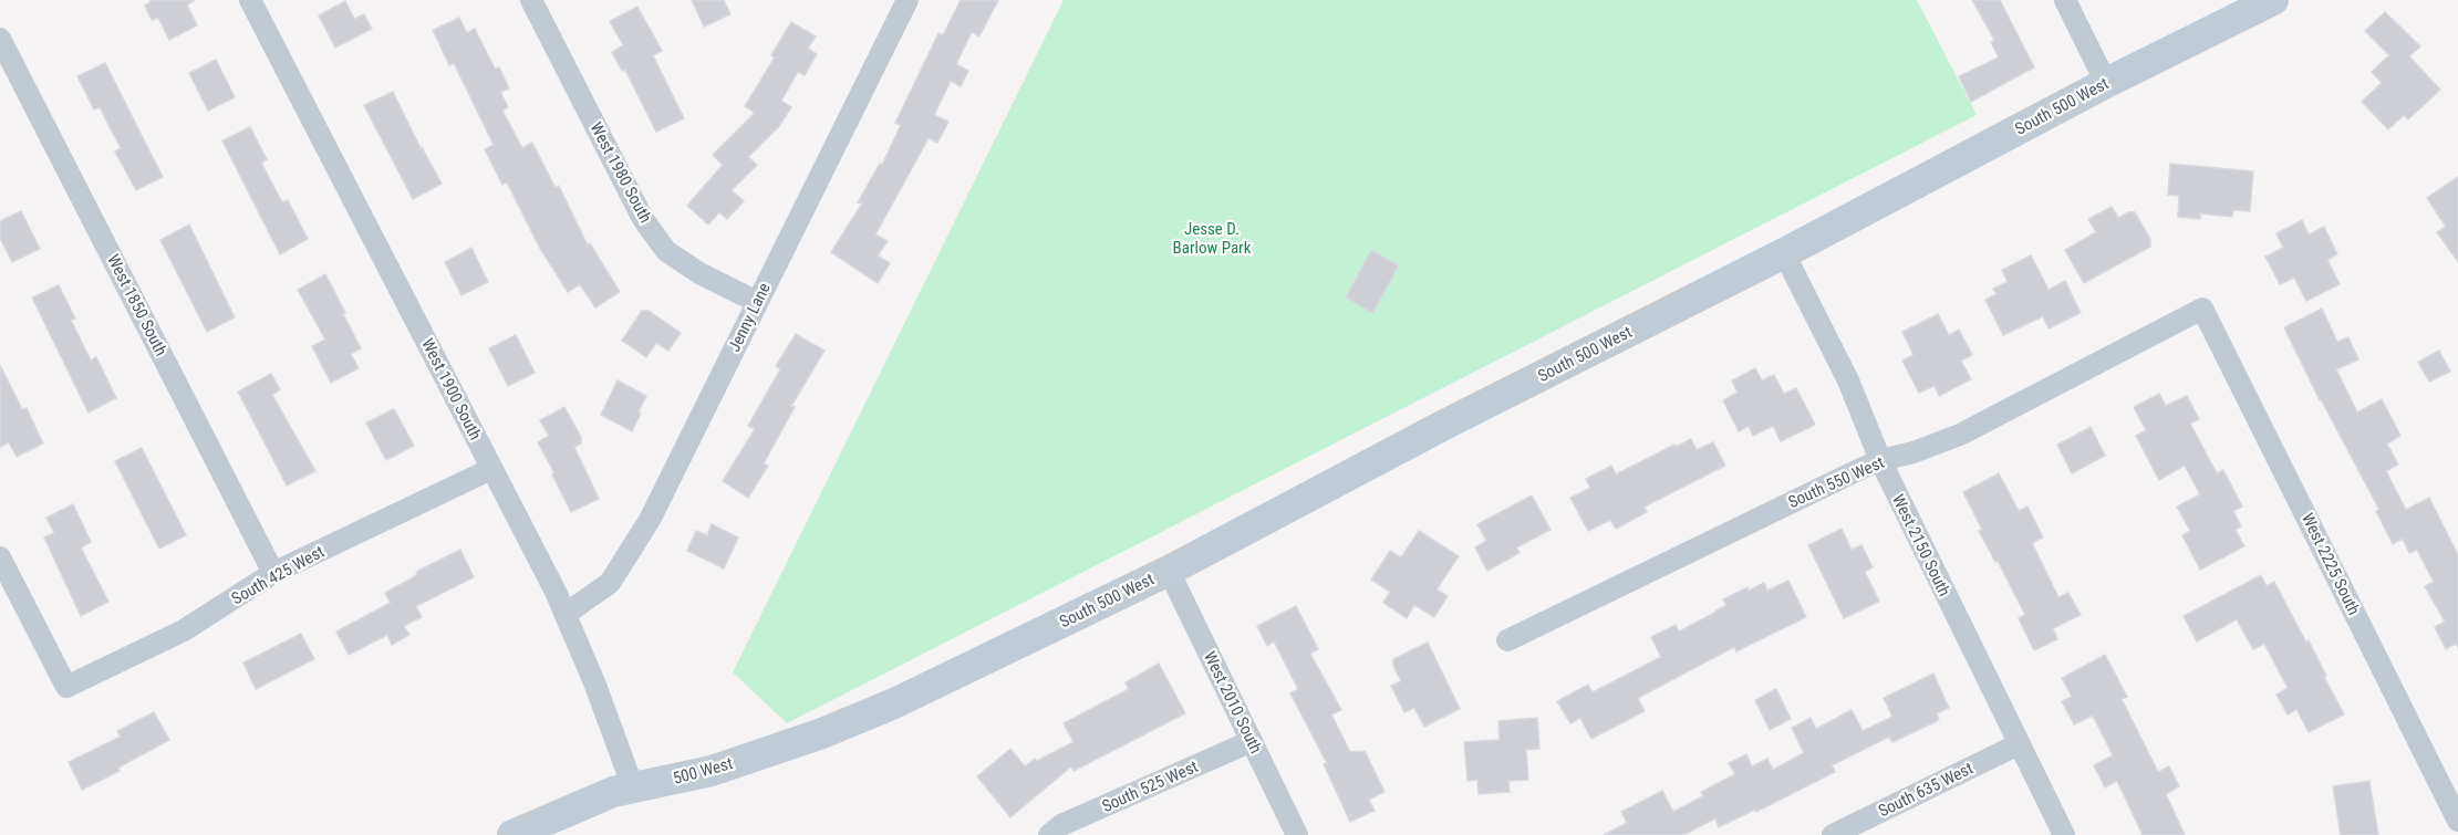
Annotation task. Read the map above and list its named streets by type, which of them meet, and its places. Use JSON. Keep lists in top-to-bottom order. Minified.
{"streets":{"street":["South 500 West","West 1980 South","West 1850 South","Jenny Lane","West 1900 South","South 550 West","West 2150 South","West 2225 South","South 425 West","West 2010 South","500 West","South 525 West","South 635 West"]},"crossings":[["South 500 West","West 2150 South"],["South 500 West","West 2010 South"],["South 500 West","500 West"],["West 1980 South","Jenny Lane"],["West 1850 South","South 425 West"],["Jenny Lane","West 1900 South"],["West 1900 South","South 425 West"],["West 1900 South","500 West"],["South 550 West","West 2150 South"],["South 550 West","West 2225 South"],["West 2150 South","South 635 West"],["West 2010 South","South 525 West"]],"parks":["Jesse D. Barlow Park"]}
